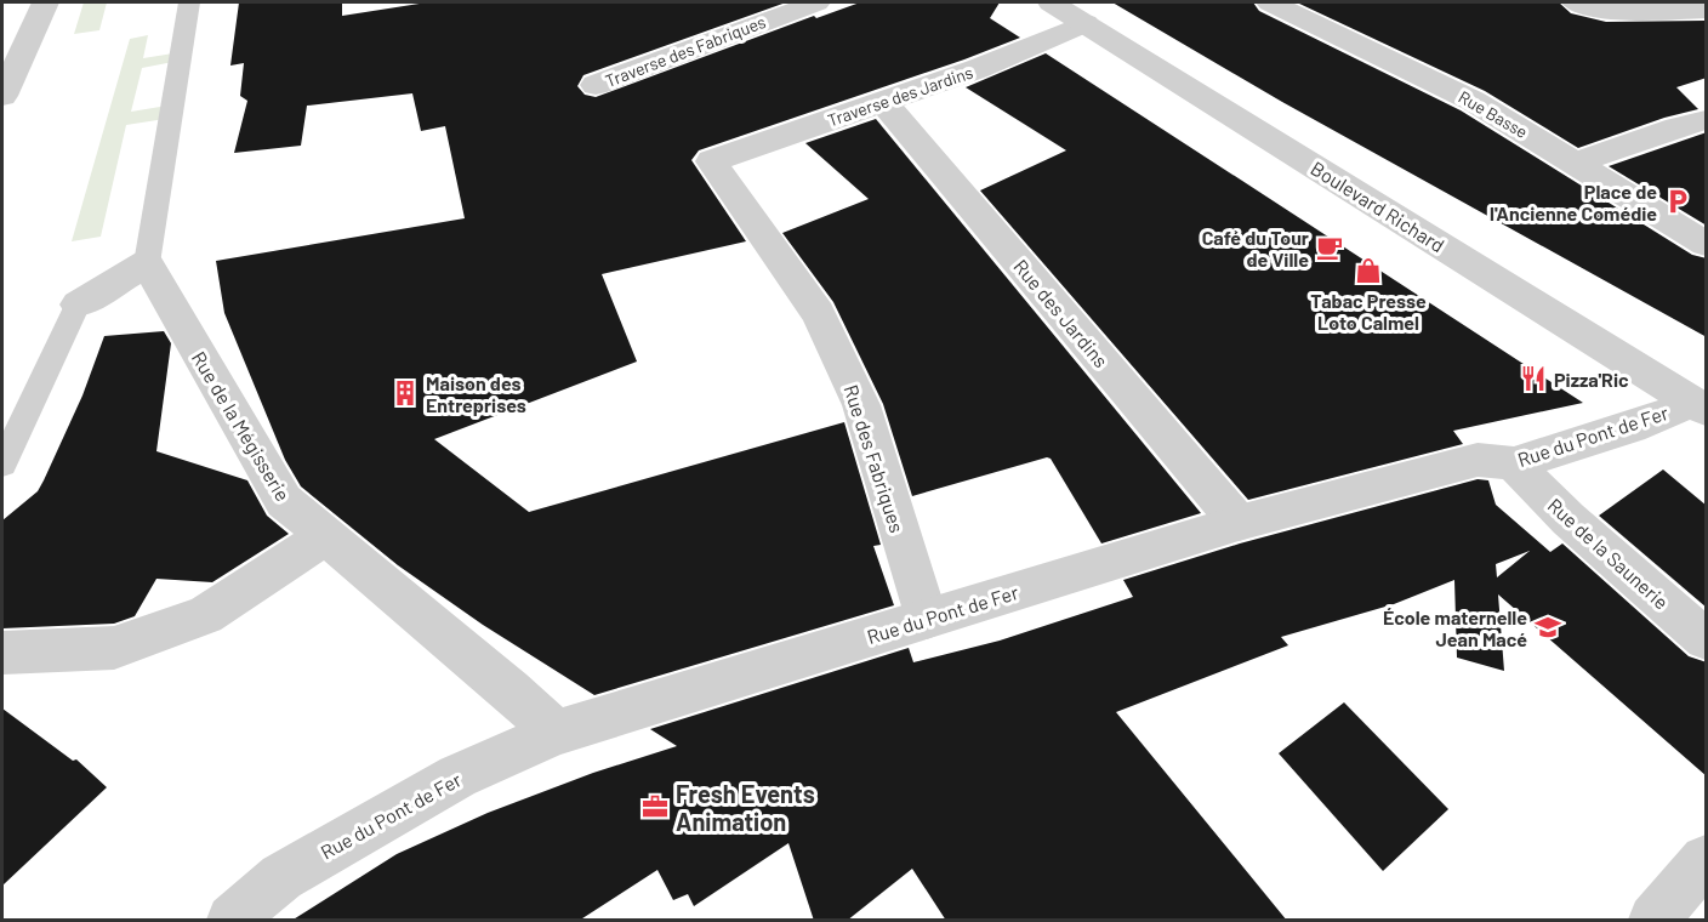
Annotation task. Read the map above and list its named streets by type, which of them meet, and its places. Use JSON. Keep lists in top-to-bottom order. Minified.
{"streets":{"street":["Traverse des Fabriques","Traverse des Jardins","Rue Basse","Boulevard Richard","Rue des Jardins","Rue de la Mégisserie","Rue du Pont de Fer","Rue des Fabriques","Rue de la Saunerie"]},"crossings":[["Traverse des Jardins","Boulevard Richard"],["Traverse des Jardins","Rue des Jardins"],["Traverse des Jardins","Rue des Fabriques"],["Boulevard Richard","Rue du Pont de Fer"],["Rue des Jardins","Rue du Pont de Fer"],["Rue de la Mégisserie","Rue du Pont de Fer"],["Rue du Pont de Fer","Rue des Fabriques"],["Rue du Pont de Fer","Rue de la Saunerie"]],"places":{"parking":["Place de l'Ancienne Comédie"],"cafe":["Café du Tour de Ville"],"shop":["Tabac Presse Loto Calmel"],"restaurant":["Pizza'Ric"],"building":["Maison des Entreprises"],"school or university":["École maternelle Jean Macé"],"office":["Fresh Events Animation"]}}
